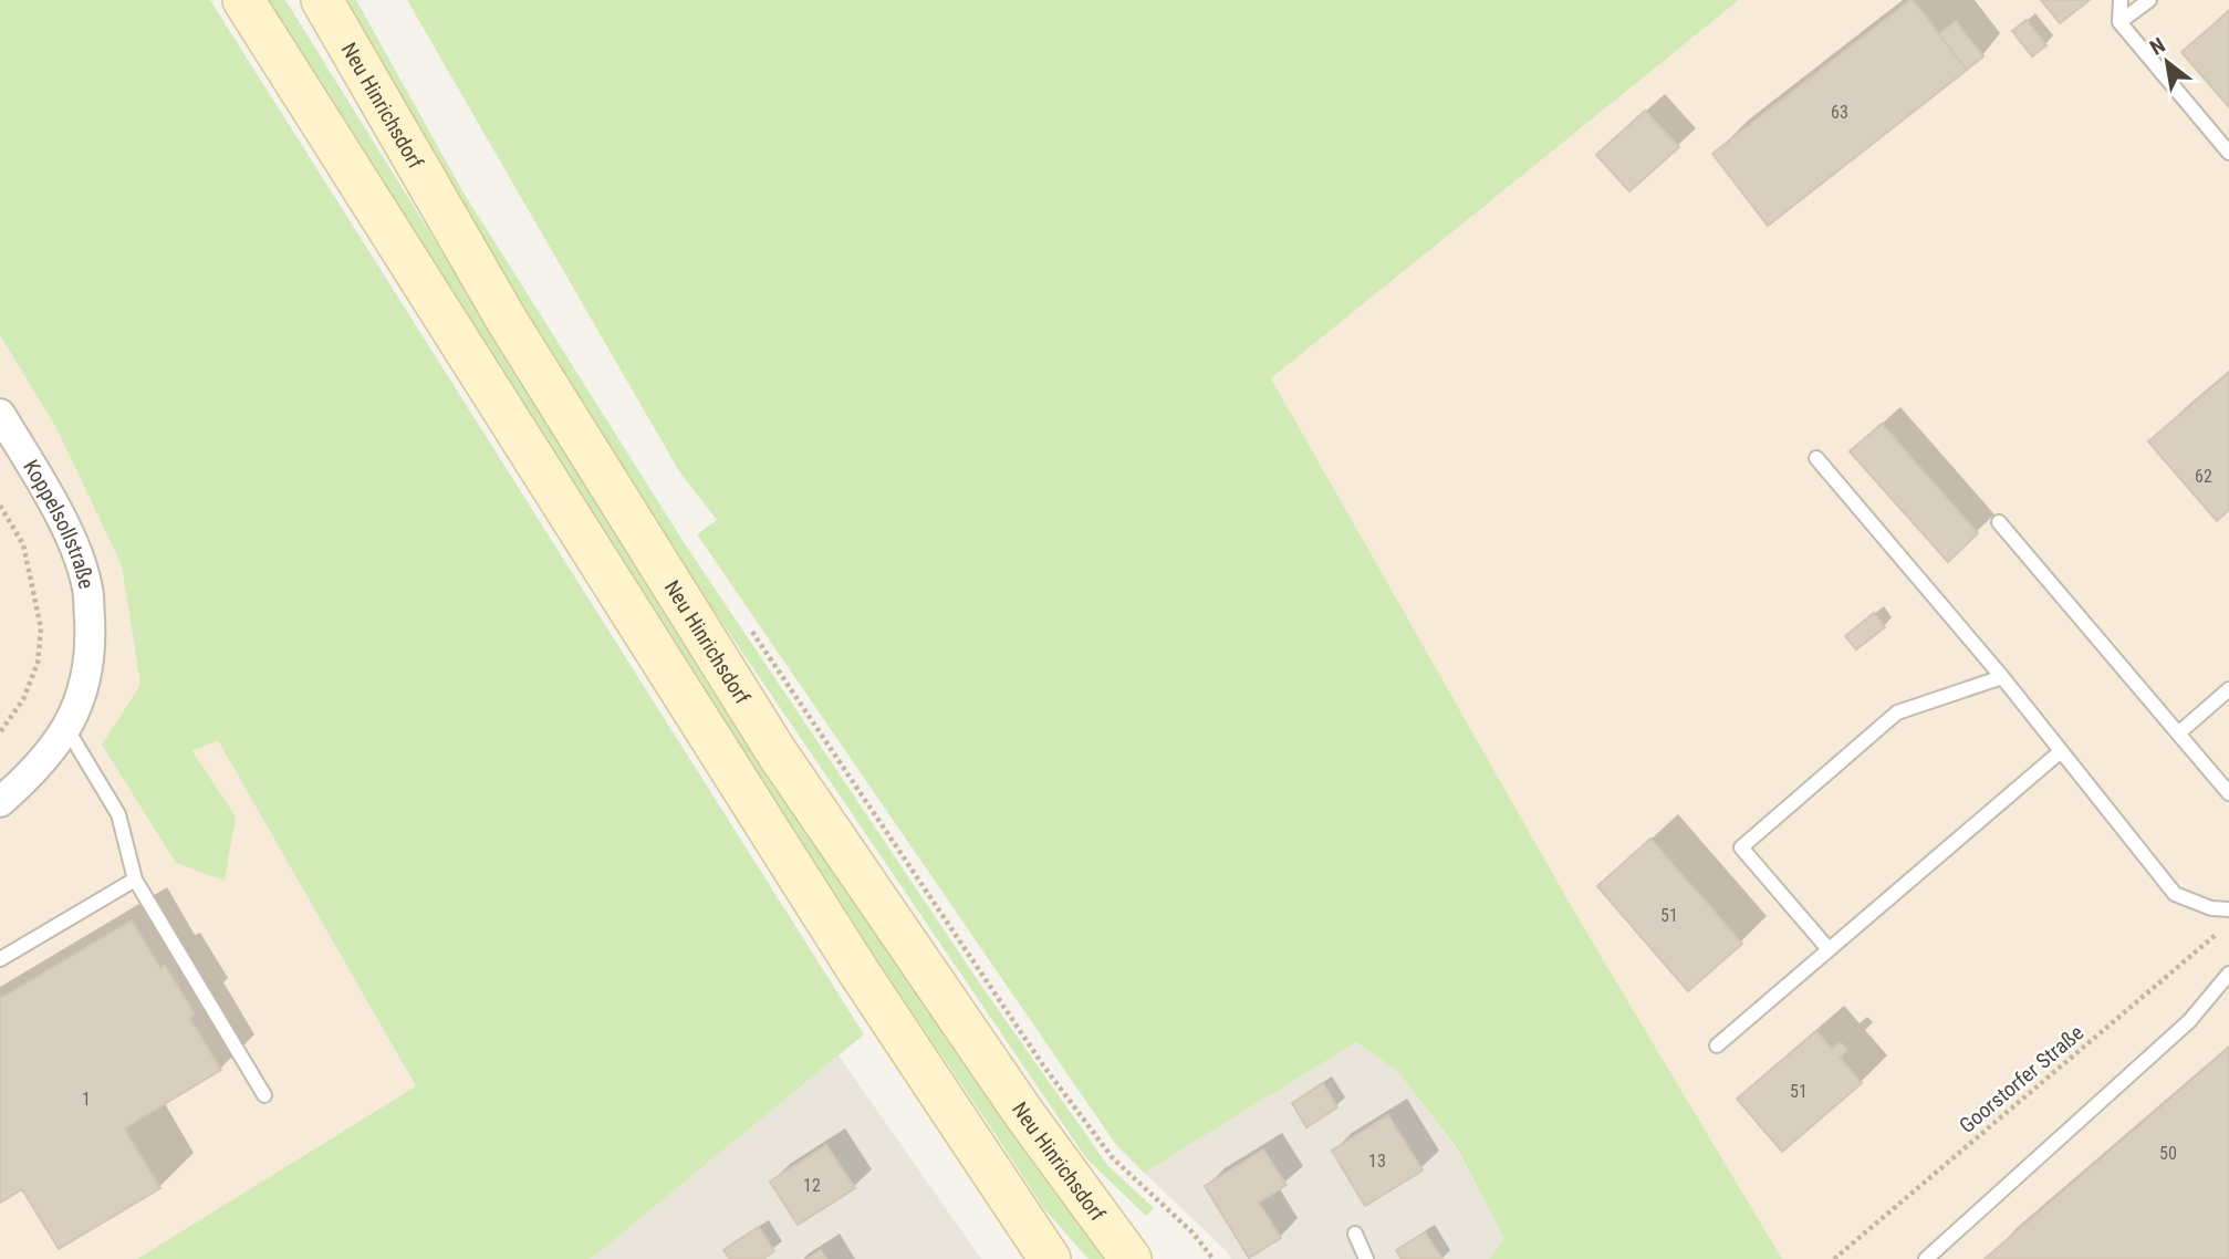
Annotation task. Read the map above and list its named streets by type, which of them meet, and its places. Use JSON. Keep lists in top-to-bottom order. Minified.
{"streets":{"main road":["Neu Hinrichsdorf"],"street":["Koppelsollstraße"],"path":["Goorstorfer Straße"]},"house_numbers":["63","62","51","51","1","50","13","12"],"north":"top left"}
